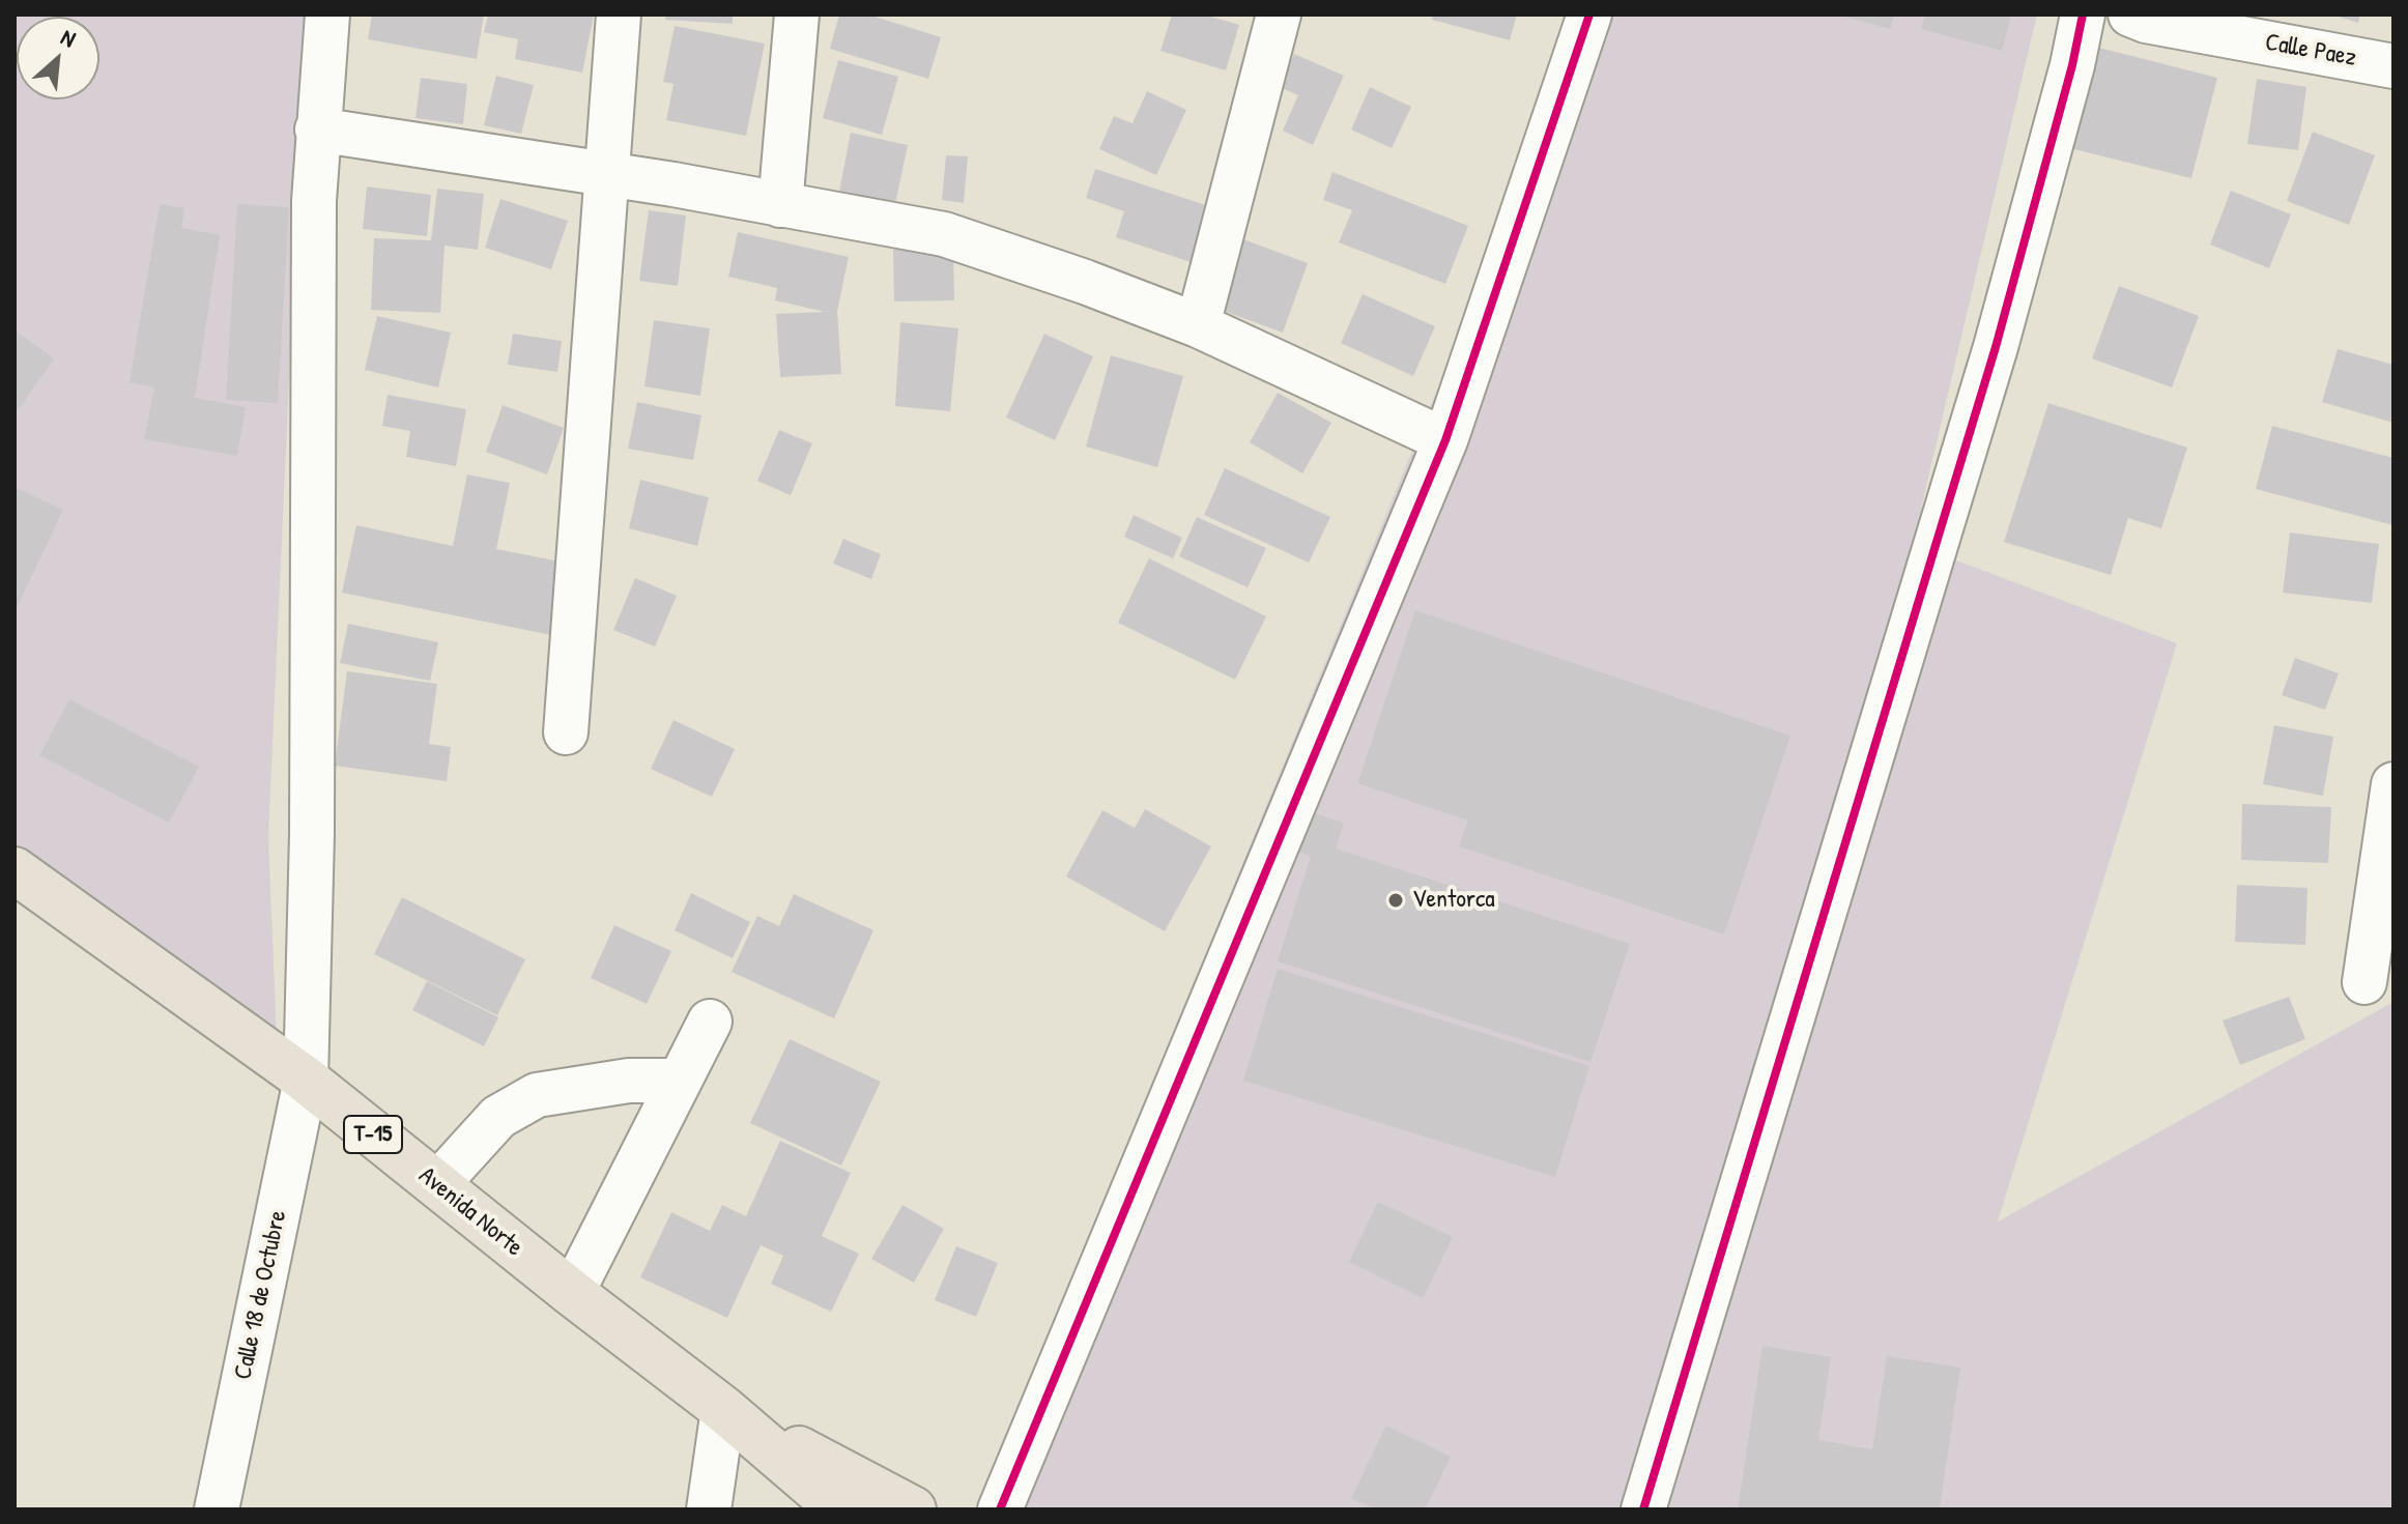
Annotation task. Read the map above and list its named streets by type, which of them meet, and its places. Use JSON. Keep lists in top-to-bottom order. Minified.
{"streets":{"highway":["T-15","Avenida Norte"],"street":["Calle Paez","Calle 18 de Octubre"]},"crossings":[["Avenida Norte","Calle 18 de Octubre"]],"places":["Ventorca"],"north":"top right"}
